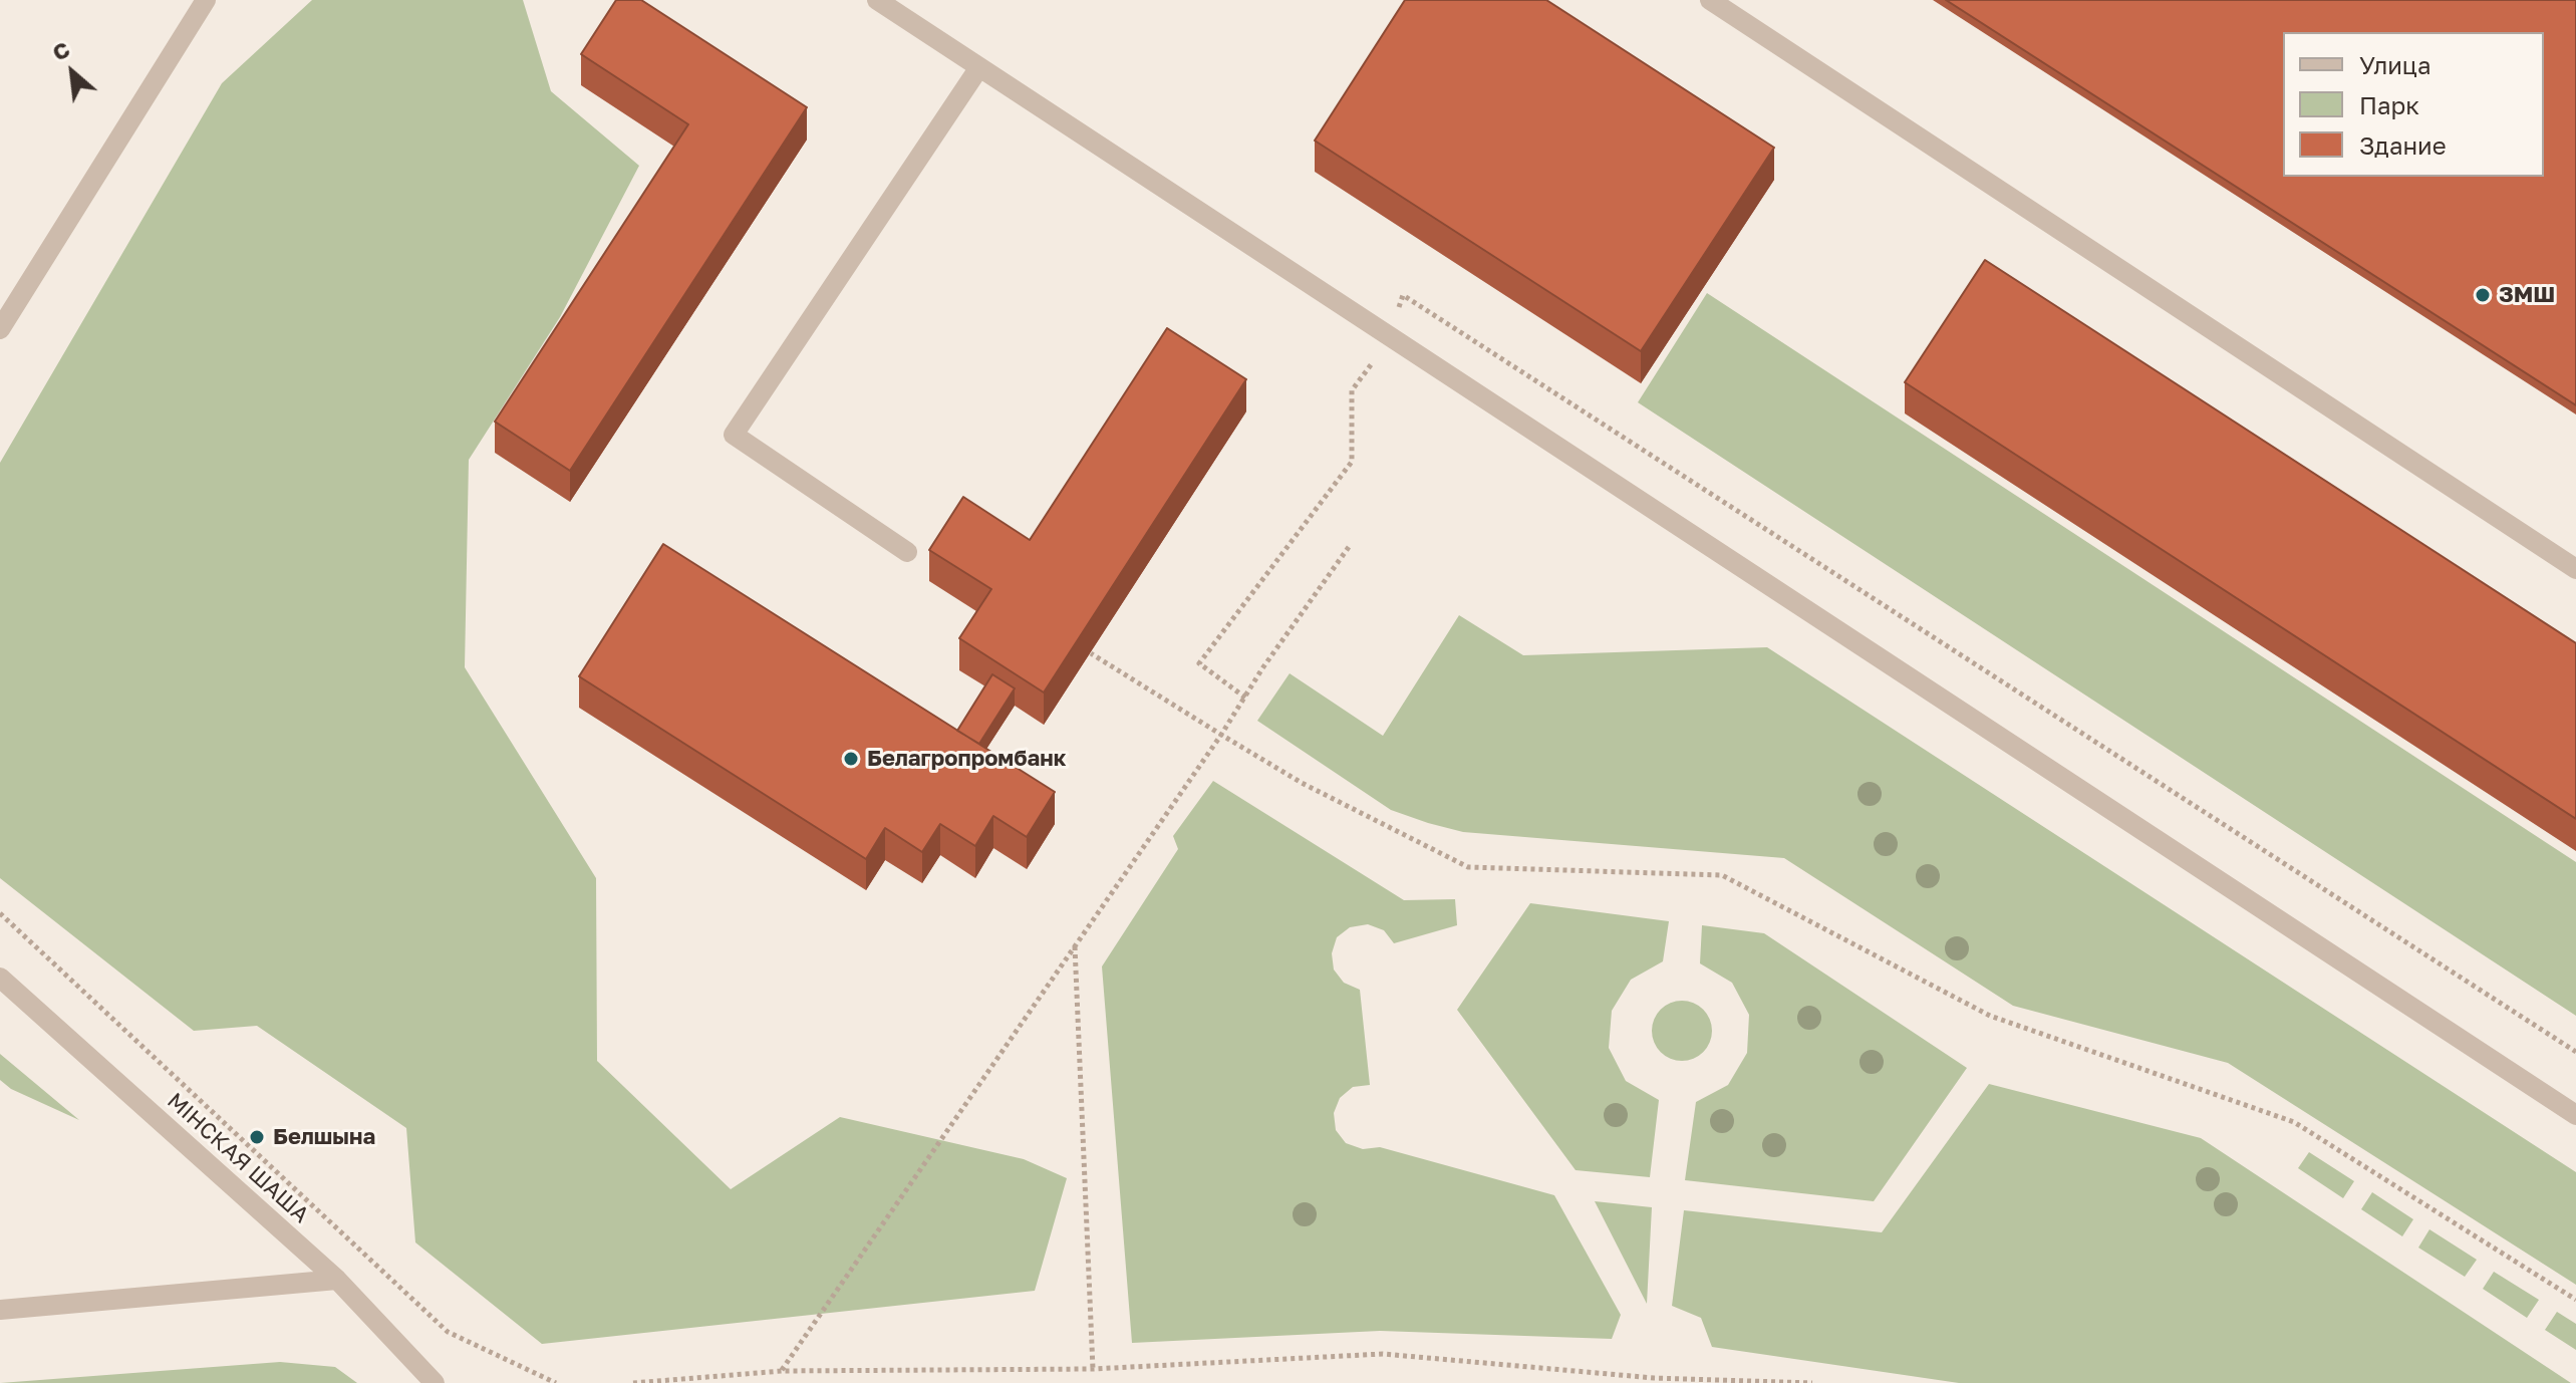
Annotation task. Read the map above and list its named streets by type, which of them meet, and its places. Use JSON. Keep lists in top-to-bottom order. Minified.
{"streets":{"street":["МІНСКАЯ ШАША"]},"places":["ЗМШ","Белагропромбанк","Белшына"],"legend":["Улица","Парк","Здание"],"north":"top left"}
